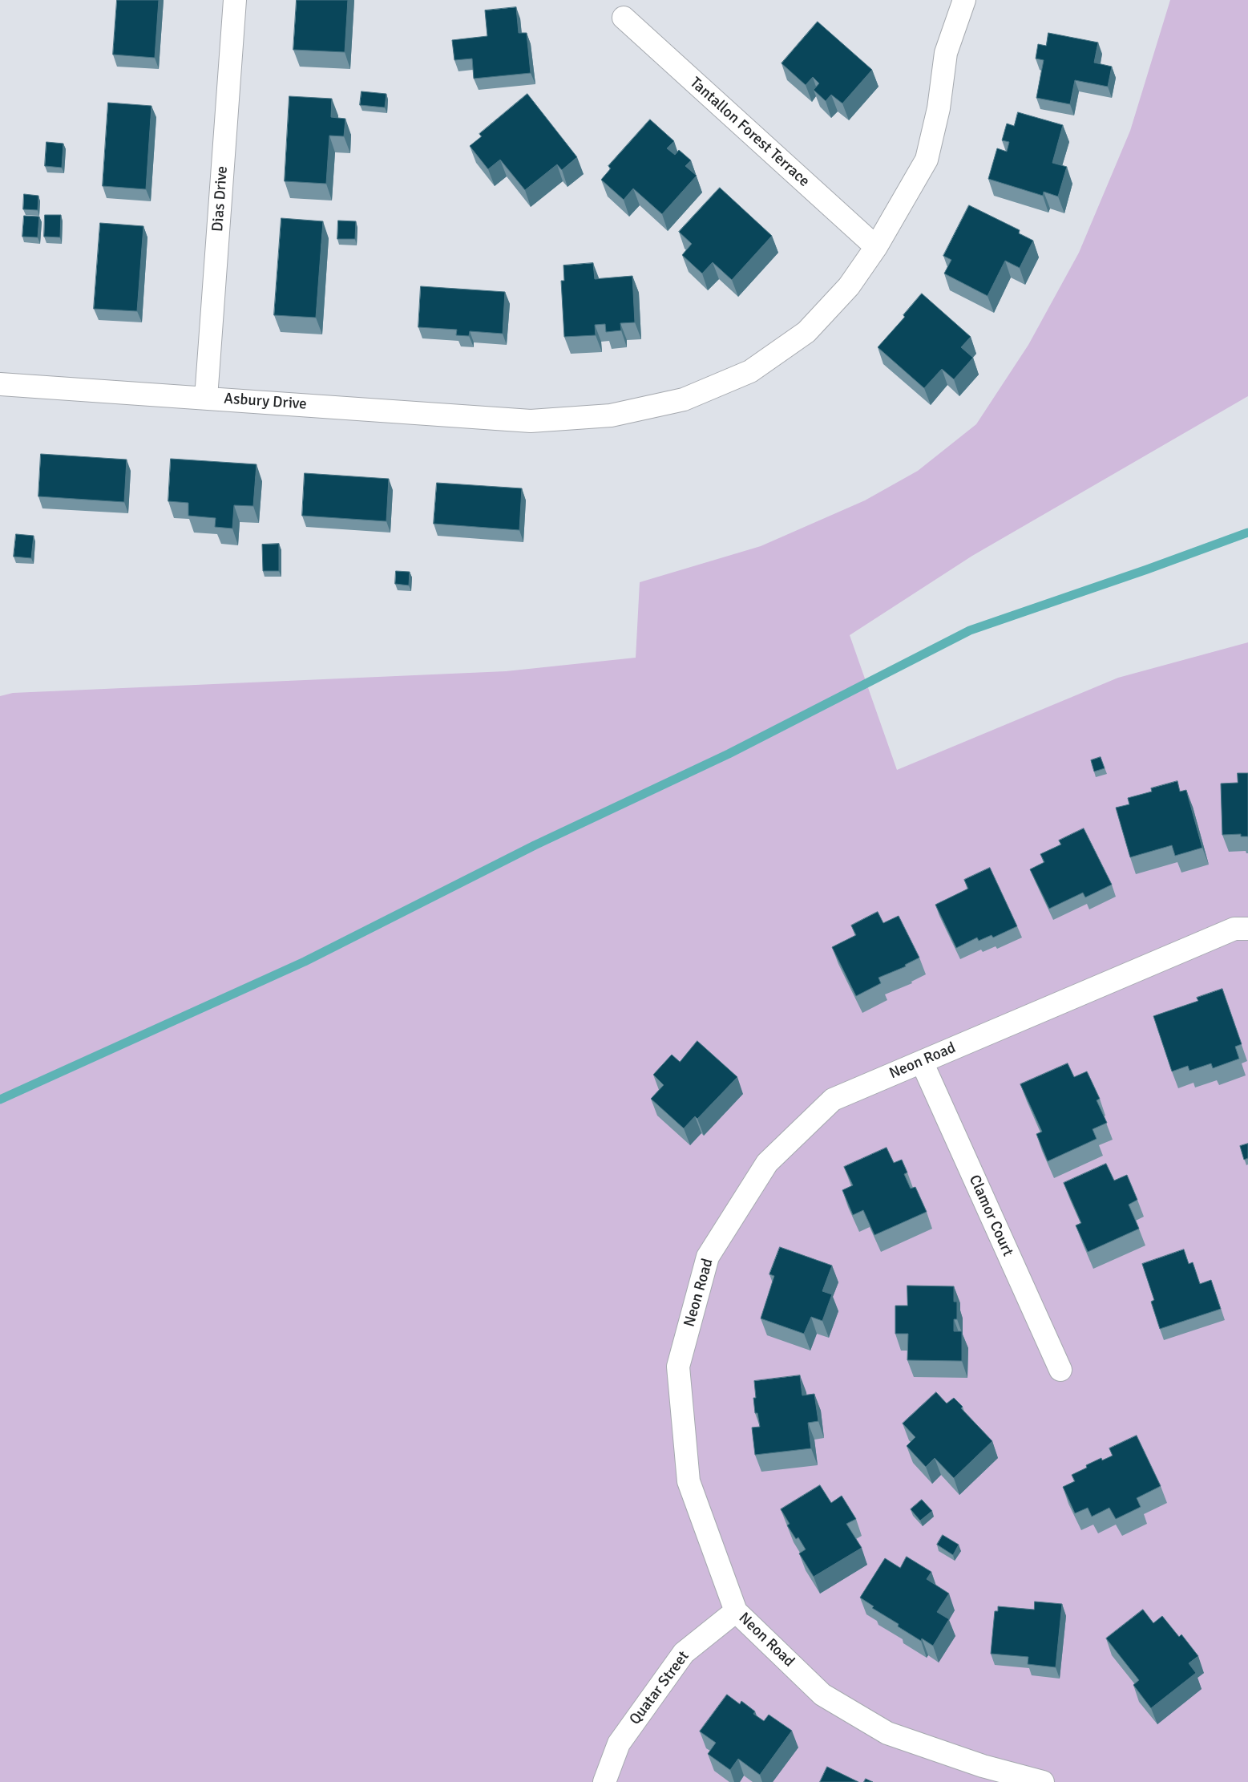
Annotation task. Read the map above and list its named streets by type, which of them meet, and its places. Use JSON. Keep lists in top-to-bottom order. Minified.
{"streets":{"street":["Tantallon Forest Terrace","Dias Drive","Asbury Drive","Neon Road","Clamor Court","Quatar Street"]},"crossings":[["Tantallon Forest Terrace","Asbury Drive"],["Dias Drive","Asbury Drive"],["Neon Road","Clamor Court"],["Neon Road","Quatar Street"]]}
